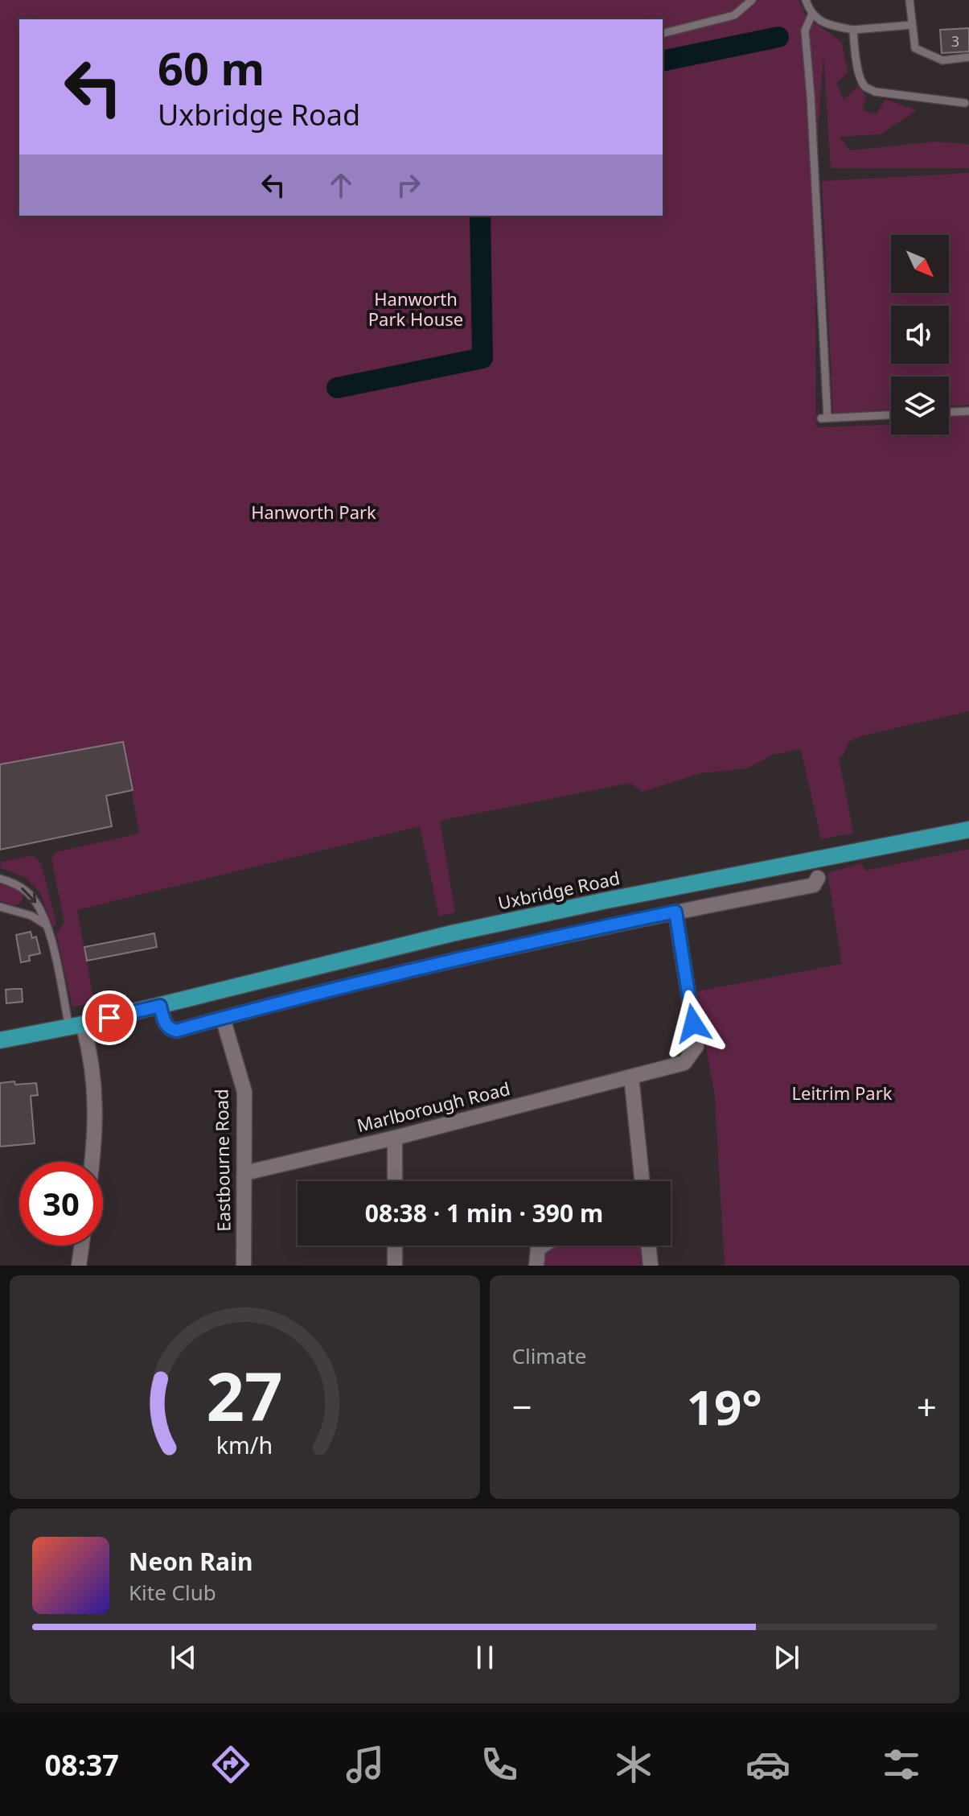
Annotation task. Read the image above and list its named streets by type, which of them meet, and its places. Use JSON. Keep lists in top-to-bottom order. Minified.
{"streets":{"main road":["Uxbridge Road"],"street":["Marlborough Road","Eastbourne Road"]},"crossings":[["Marlborough Road","Eastbourne Road"]],"parks":["Hanworth Park House","Hanworth Park","Leitrim Park"],"house_numbers":["3"],"north":"bottom right","page":{"turn":["60 m","Uxbridge Road"],"limit":"30","trip":"08:38 · 1 min · 390 m","tile":"Climate","heat":["−","19°","+"],"song":["Neon Rain","Kite Club"],"tabs":"08:37","gauge":["27","km/h"]}}
